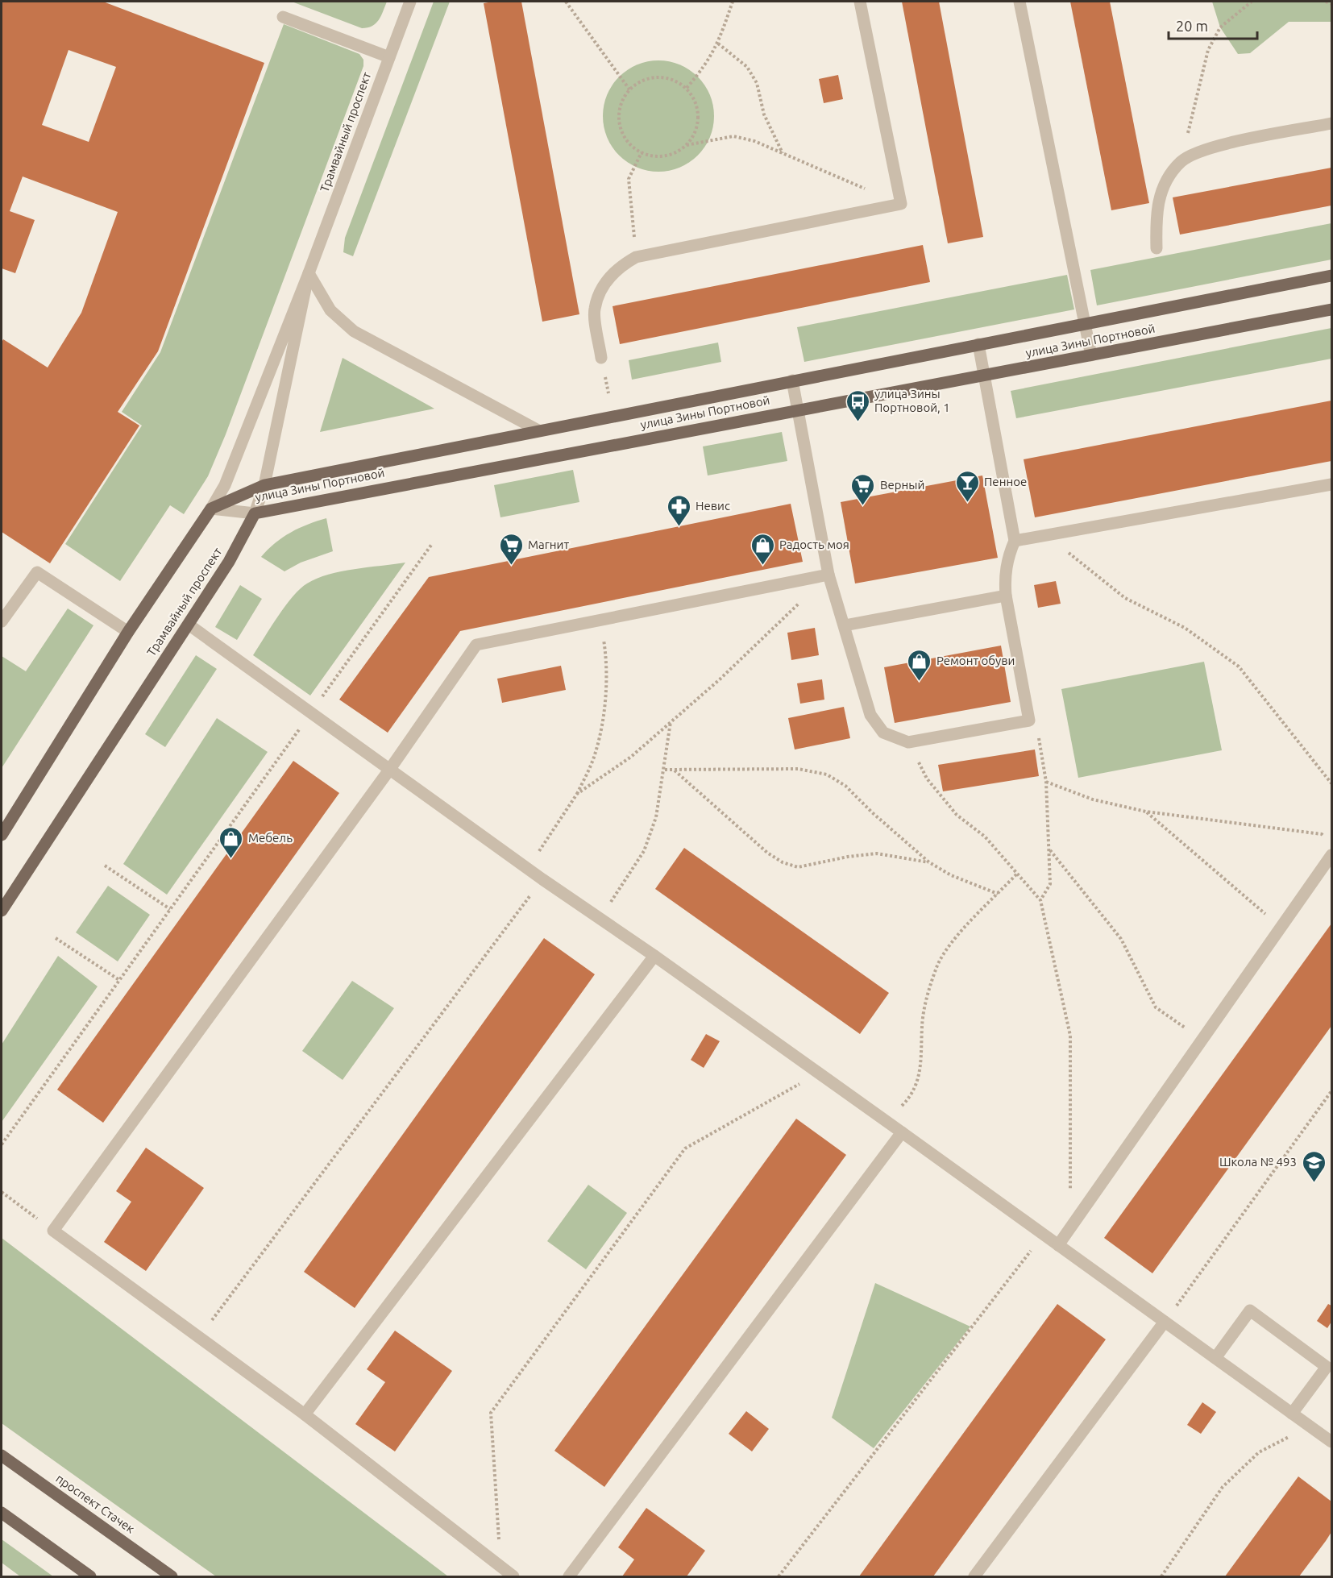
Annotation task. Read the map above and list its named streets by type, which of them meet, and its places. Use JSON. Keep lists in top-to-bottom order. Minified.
{"streets":{"main road":["Трамвайный проспект","улица Зины Портновой","проспект Стачек"]},"crossings":[["Трамвайный проспект","улица Зины Портновой"]],"places":{"bus stop":["улица Зины Портновой, 1"],"bar":["Пенное"],"supermarket":["Верный","Магнит"],"pharmacy":["Невис"],"shop":["Радость моя","Ремонт обуви","Мебель"],"school or university":["Школа № 493"]},"scale_bar":"20 m"}
